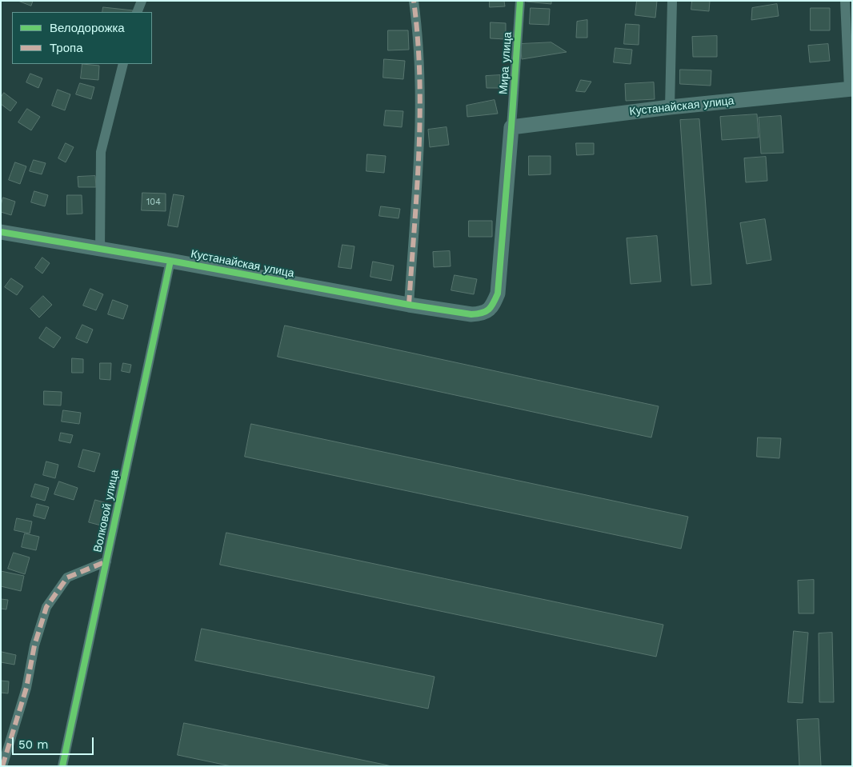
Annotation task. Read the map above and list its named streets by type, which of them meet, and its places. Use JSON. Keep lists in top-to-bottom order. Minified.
{"streets":{"street":["Мира улица","Кустанайская улица","Волковой улица"]},"crossings":[["Мира улица","Кустанайская улица"],["Кустанайская улица","Волковой улица"]],"house_numbers":["104"],"legend":["Велодорожка","Тропа"],"scale_bar":"50 m"}
